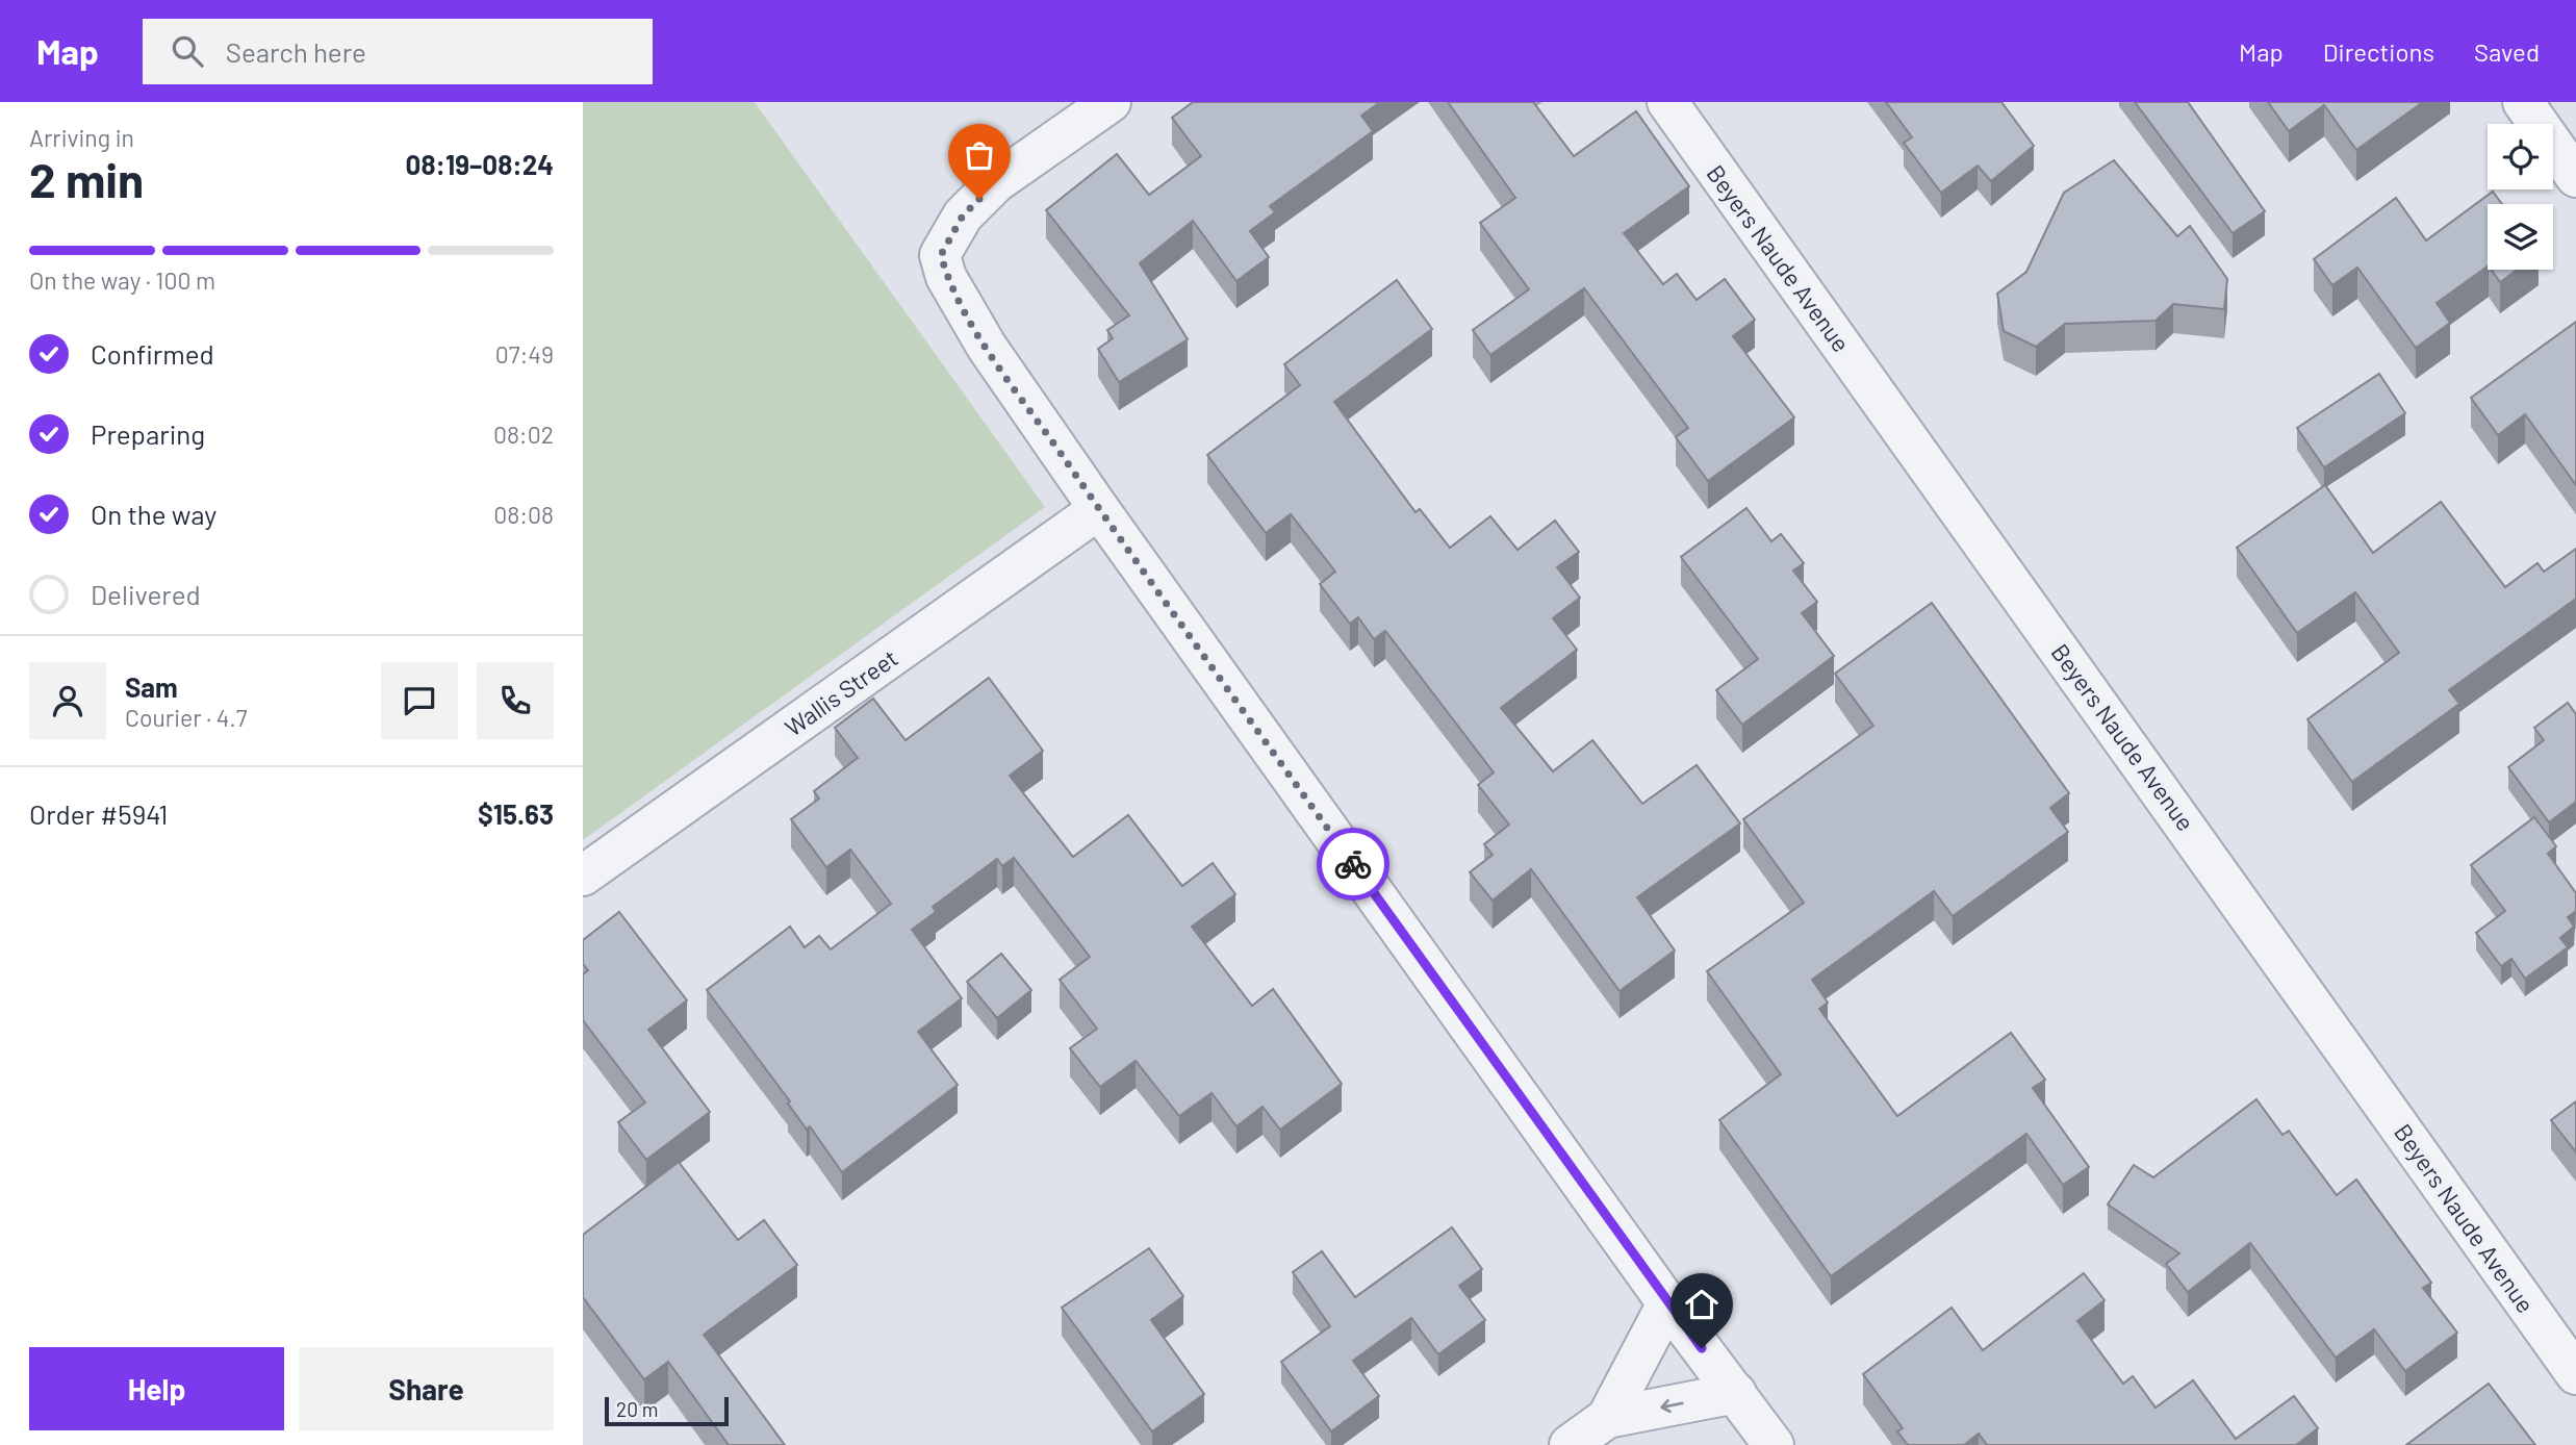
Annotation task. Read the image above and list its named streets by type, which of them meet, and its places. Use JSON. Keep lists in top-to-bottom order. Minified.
{"streets":{"street":["Beyers Naude Avenue","Wallis Street"]},"scale_bar":"20 m","page":{"header":"Map","search":"Search here","nav":["Map","Directions","Saved"],"heading":["2 min","Arriving in","08:19–08:24"],"panel":["Sam","Courier · 4.7","Order #5941","$15.63"],"bar":"On the way · 100 m","list":[["Confirmed","07:49"],["Preparing","08:02"],["On the way","08:08"],"Delivered"],"buttons":["Help","Share"],"scale":"20 m"}}
